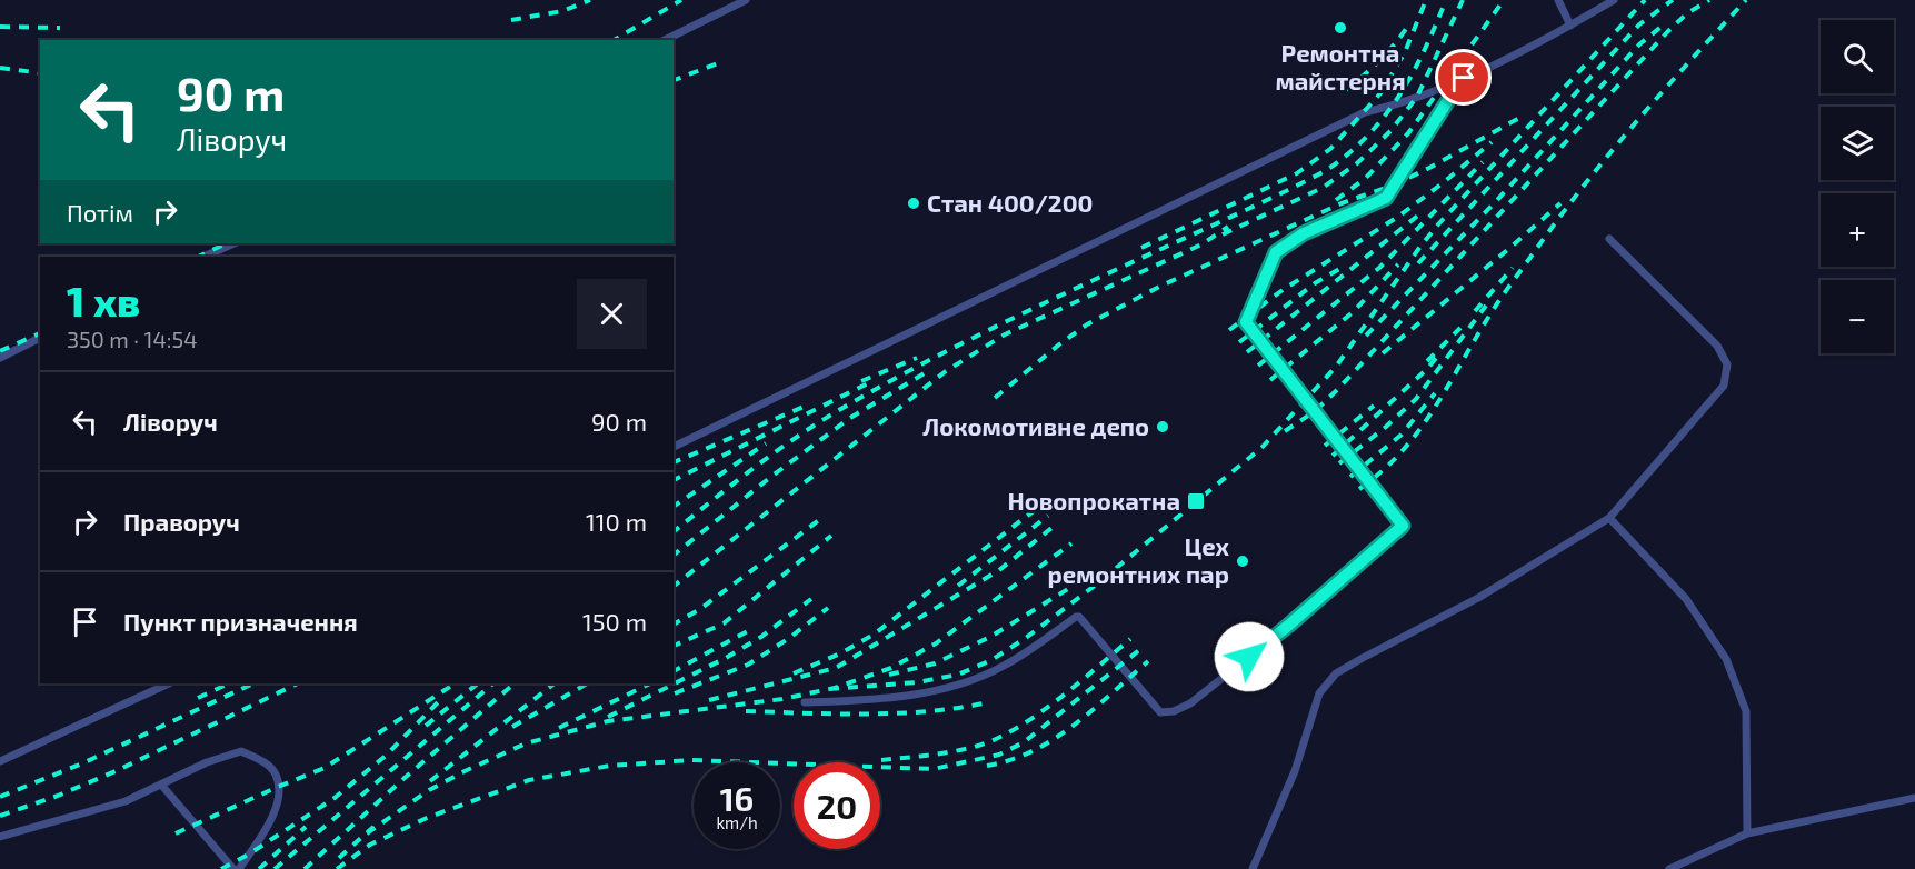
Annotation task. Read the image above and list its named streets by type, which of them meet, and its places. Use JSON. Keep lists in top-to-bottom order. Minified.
{"places":{"other":["Ремонтна майстерня","Стан 400/200","Локомотивне депо","Цех ремонтних пар"],"transit":["Новопрокатна"]},"page":{"map_buttons":["+","−"],"turn":["90 m","Ліворуч"],"then":"Потім","heading":["1 хв","350 m · 14:54"],"list":[{"name":"Ліворуч","value":"90 m"},{"name":"Праворуч","value":"110 m"},{"name":"Пункт призначення","value":"150 m"}],"speed":"16 km/h","limit":"20"}}
